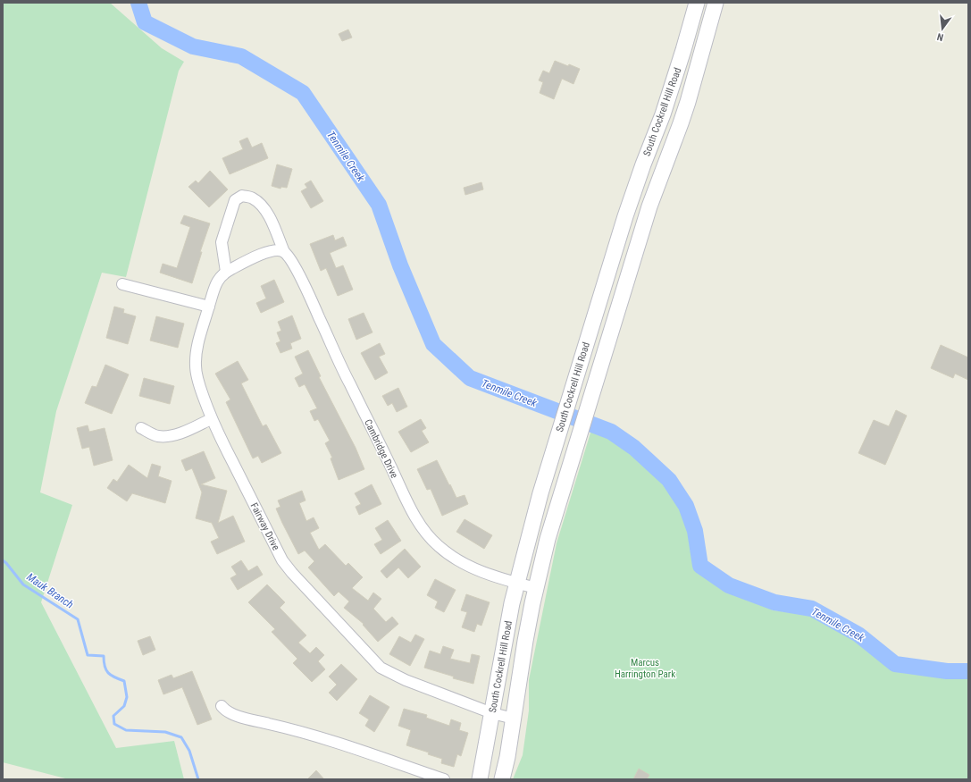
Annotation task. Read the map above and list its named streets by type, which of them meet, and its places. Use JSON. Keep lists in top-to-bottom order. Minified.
{"streets":{"main road":["South Cockrell Hill Road"],"street":["Cambridge Drive","Fairway Drive"]},"crossings":[["South Cockrell Hill Road","Cambridge Drive"],["South Cockrell Hill Road","Fairway Drive"]],"water":["Tenmile Creek","Mauk Branch"],"parks":["Marcus Harrington Park"],"north":"bottom"}
